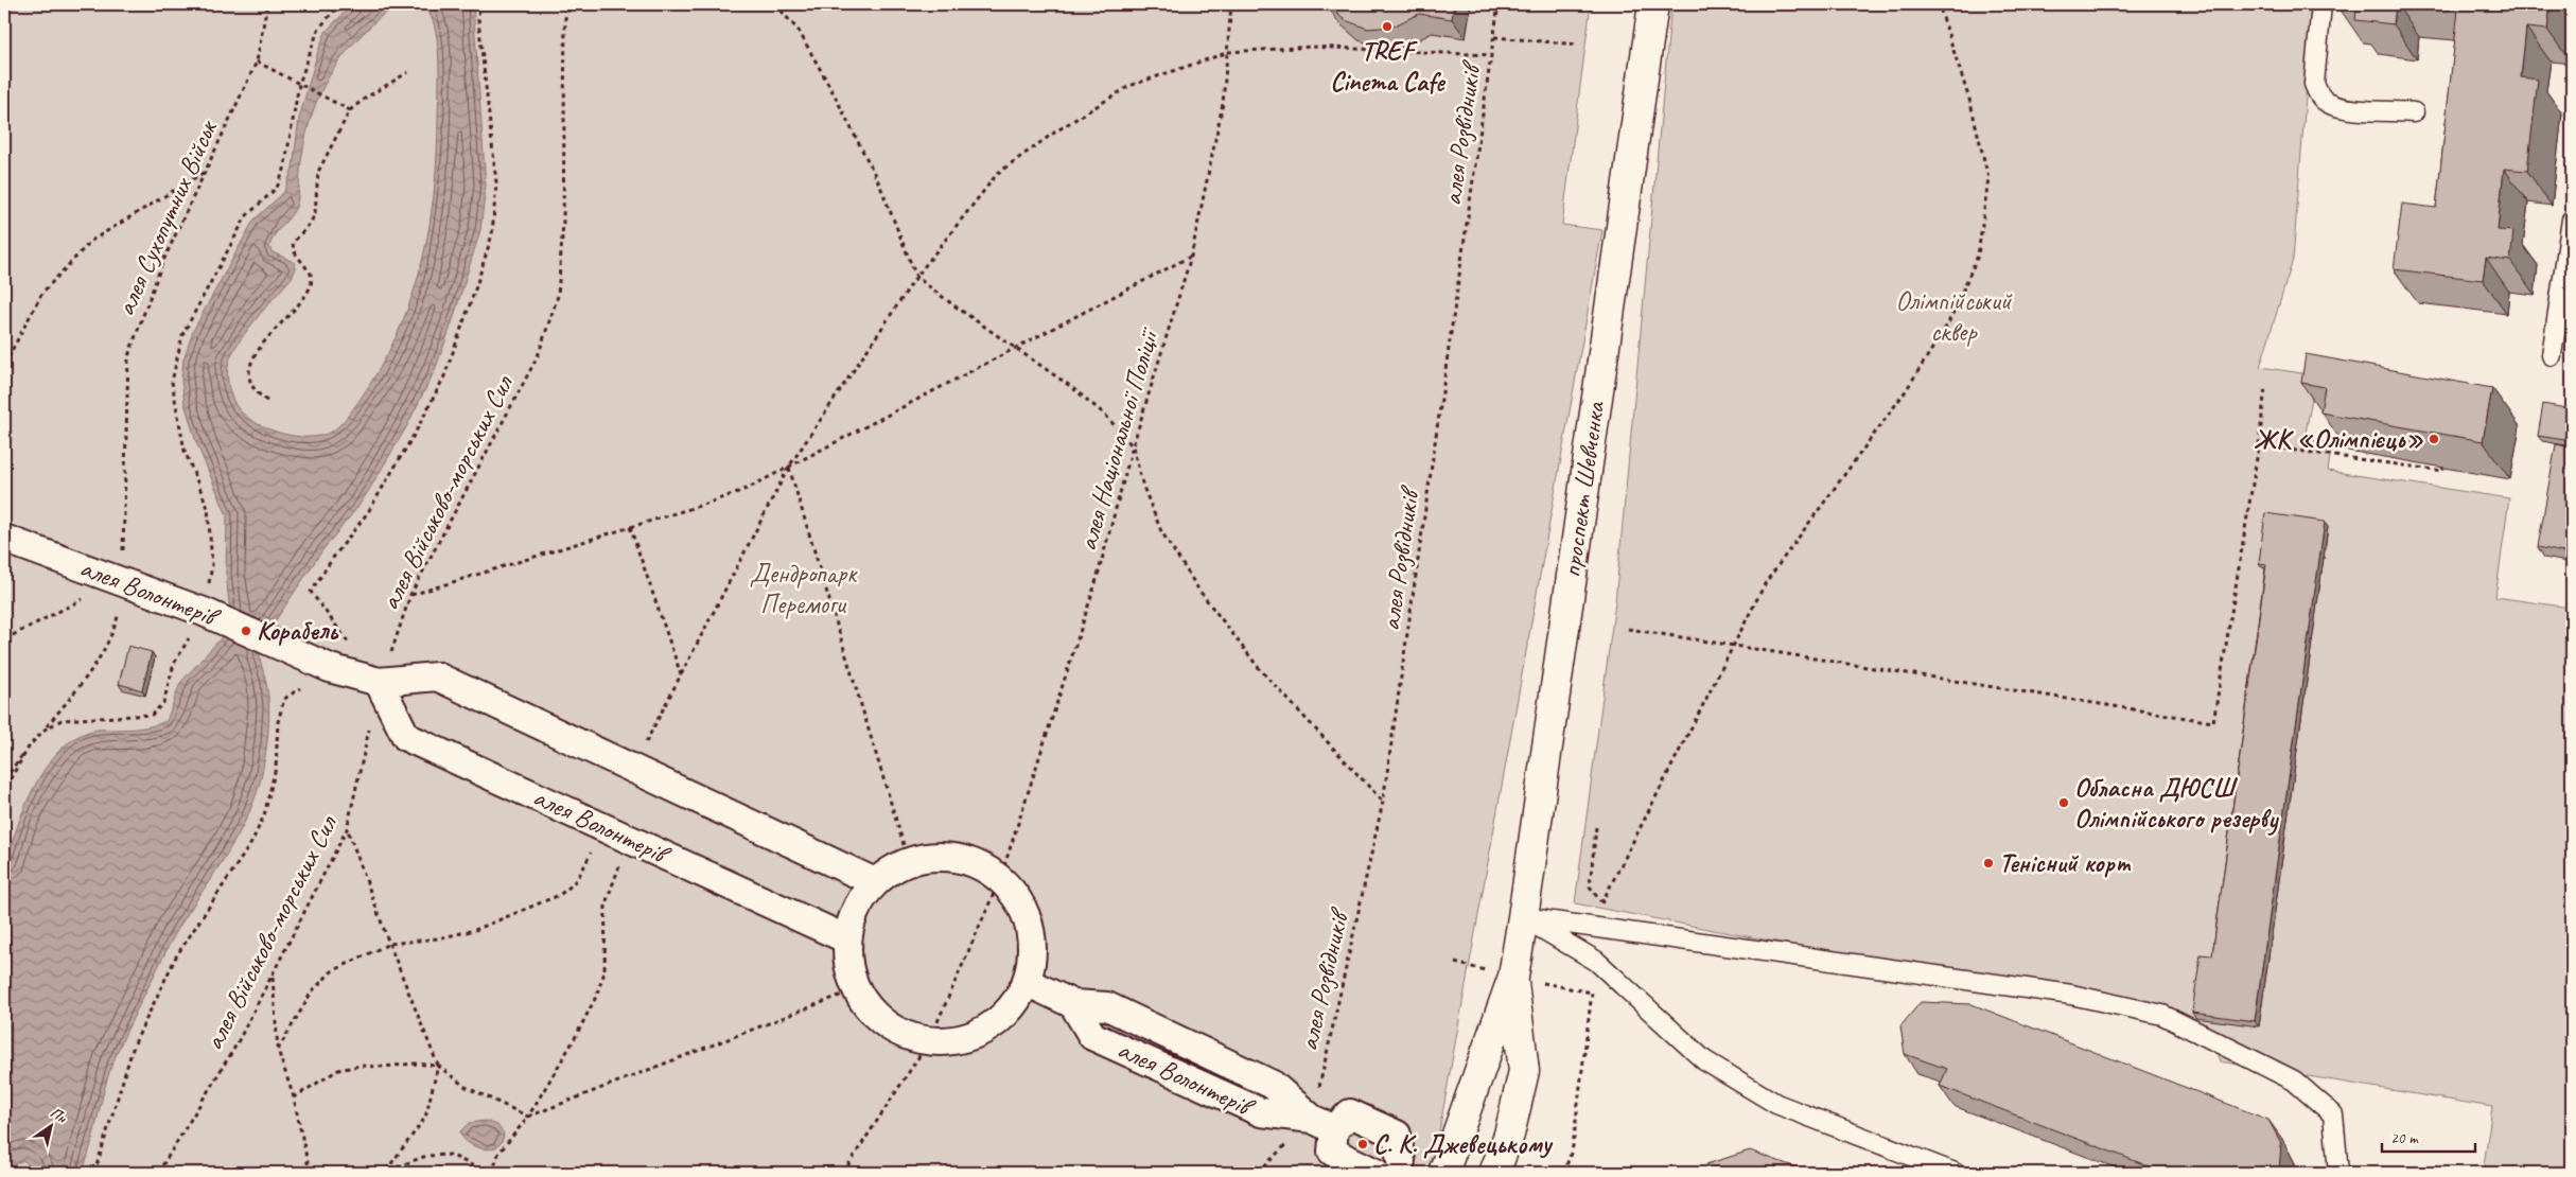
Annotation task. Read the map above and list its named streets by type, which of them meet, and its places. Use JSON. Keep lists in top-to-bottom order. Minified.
{"streets":{"main road":["проспект Шевченка"],"street":["алея Волонтерів"],"path":["алея Розвідників","алея Сухопутних Військ","алея Національної Поліції","алея Військово-морських Сил"]},"crossings":[["алея Розвідників","алея Волонтерів"],["алея Сухопутних Військ","алея Волонтерів"],["алея Військово-морських Сил","алея Волонтерів"]],"parks":["Олімпійський сквер","Дендропарк Перемоги"],"places":["TREF Cinema Cafe","ЖК «Олімпієць»","Корабель","Обласна ДЮСШ Олімпійського резерву","Тенісний корт","С. К. Джевецькому"],"scale_bar":"20 m","north":"top right"}
